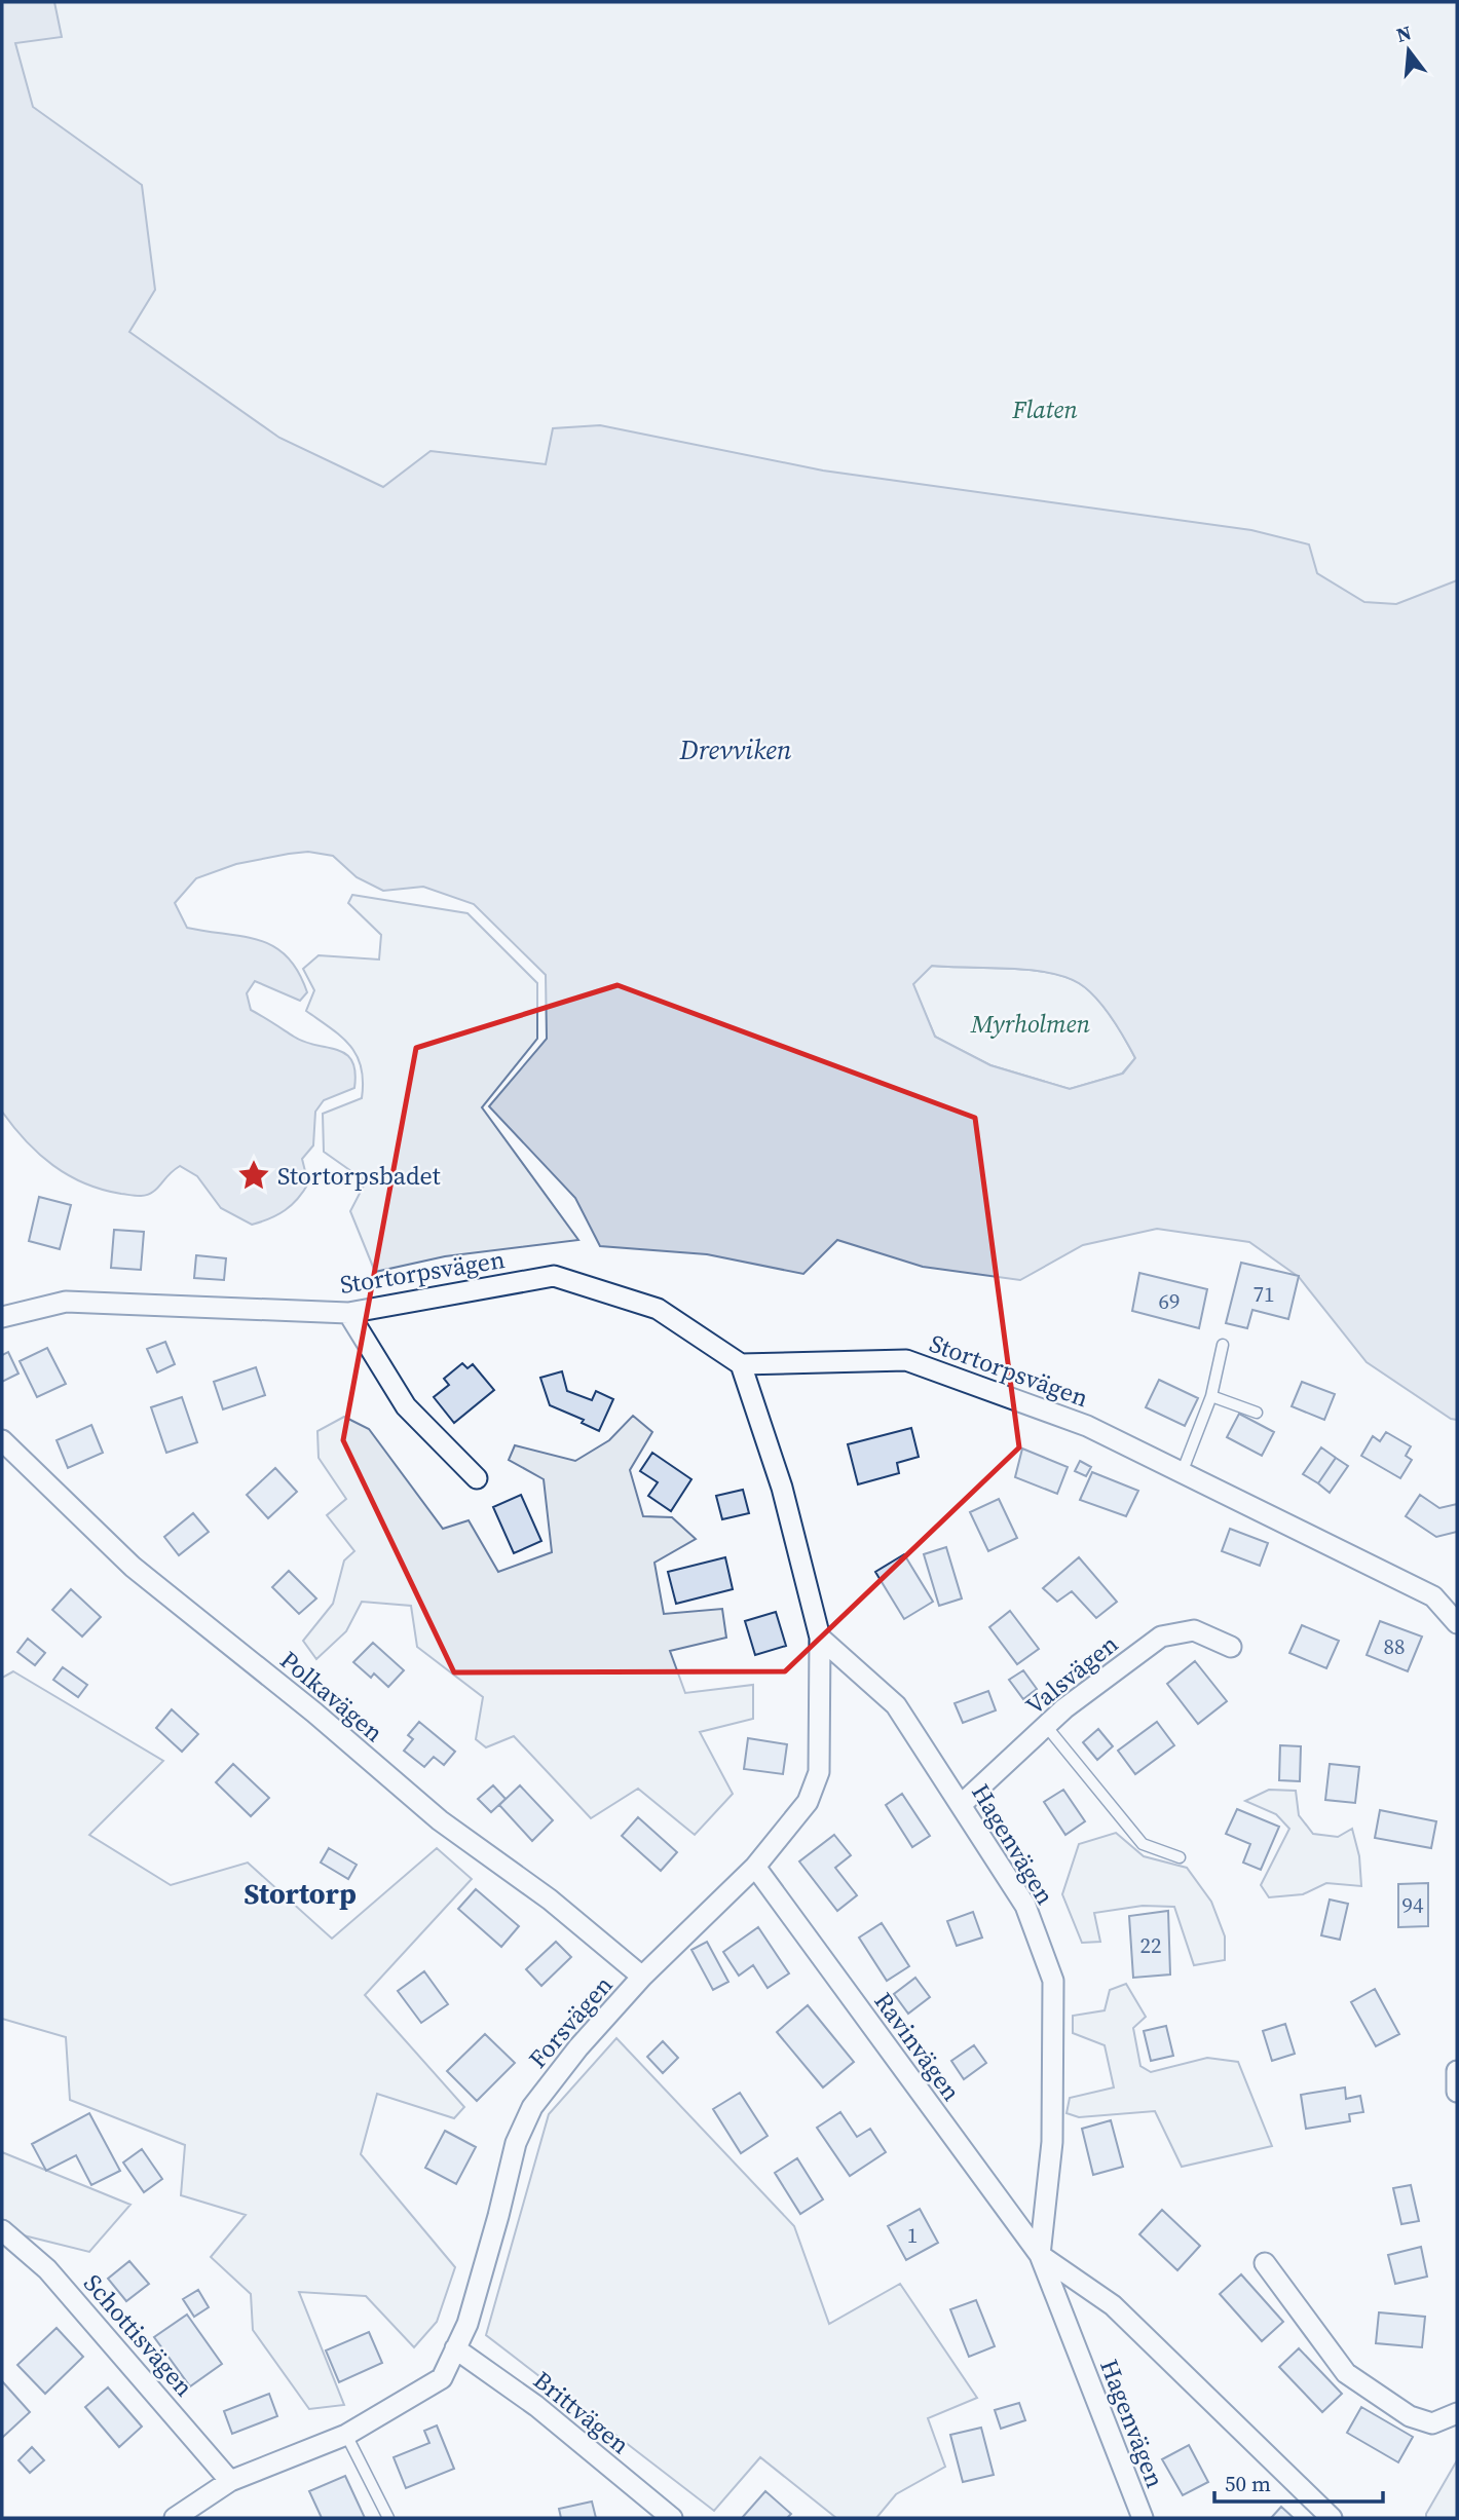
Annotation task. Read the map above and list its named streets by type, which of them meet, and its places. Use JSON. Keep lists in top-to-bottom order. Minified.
{"streets":{"street":["Stortorpsvägen","Valsvägen","Polkavägen","Hagenvägen","Forsvägen","Ravinvägen","Schottisvägen","Brittvägen"]},"crossings":[["Valsvägen","Hagenvägen"],["Polkavägen","Forsvägen"],["Hagenvägen","Forsvägen"],["Hagenvägen","Ravinvägen"],["Forsvägen","Ravinvägen"],["Forsvägen","Schottisvägen"],["Forsvägen","Brittvägen"]],"districts":["Stortorp"],"water":["Drevviken"],"parks":["Flaten","Myrholmen"],"places":{"place":["Stortorpsbadet"]},"house_numbers":["71","69","88","94","22","1"],"scale_bar":"50 m","north":"top"}
